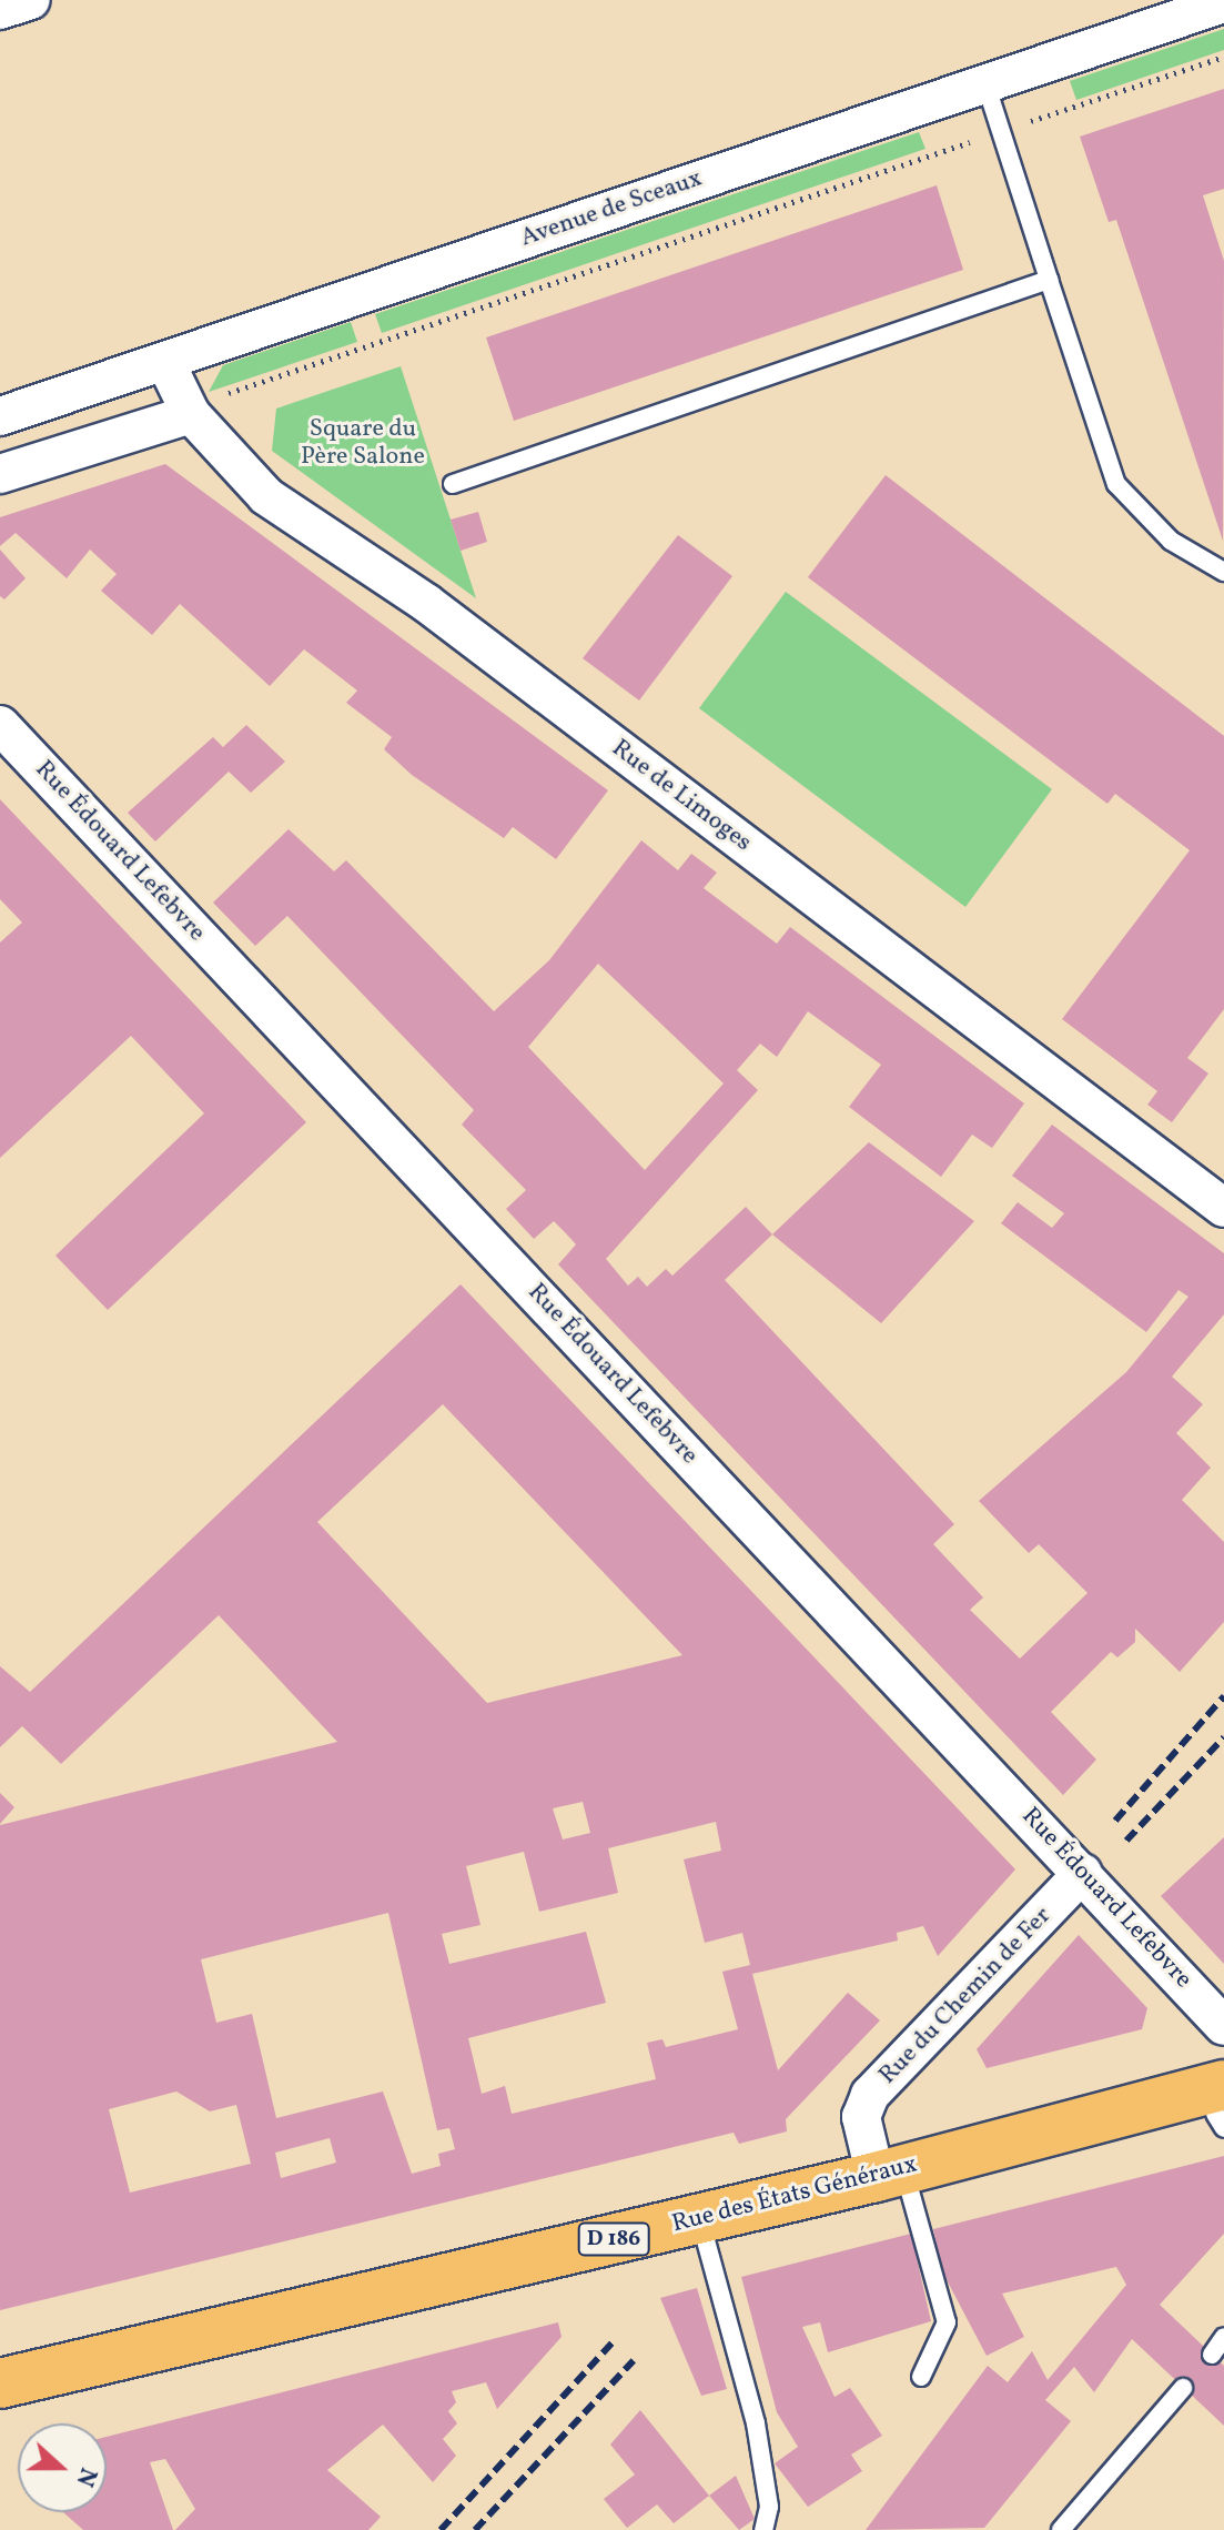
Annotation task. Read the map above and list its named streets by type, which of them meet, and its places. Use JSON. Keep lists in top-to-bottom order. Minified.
{"streets":{"main road":["Rue des États Généraux","D 186"],"street":["Avenue de Sceaux","Rue de Limoges","Rue Édouard Lefebvre","Rue du Chemin de Fer"]},"crossings":[["Avenue de Sceaux","Rue de Limoges"],["Rue Édouard Lefebvre","Rue du Chemin de Fer"],["Rue du Chemin de Fer","Rue des États Généraux"]],"parks":["Square du Père Salone"],"north":"right"}
